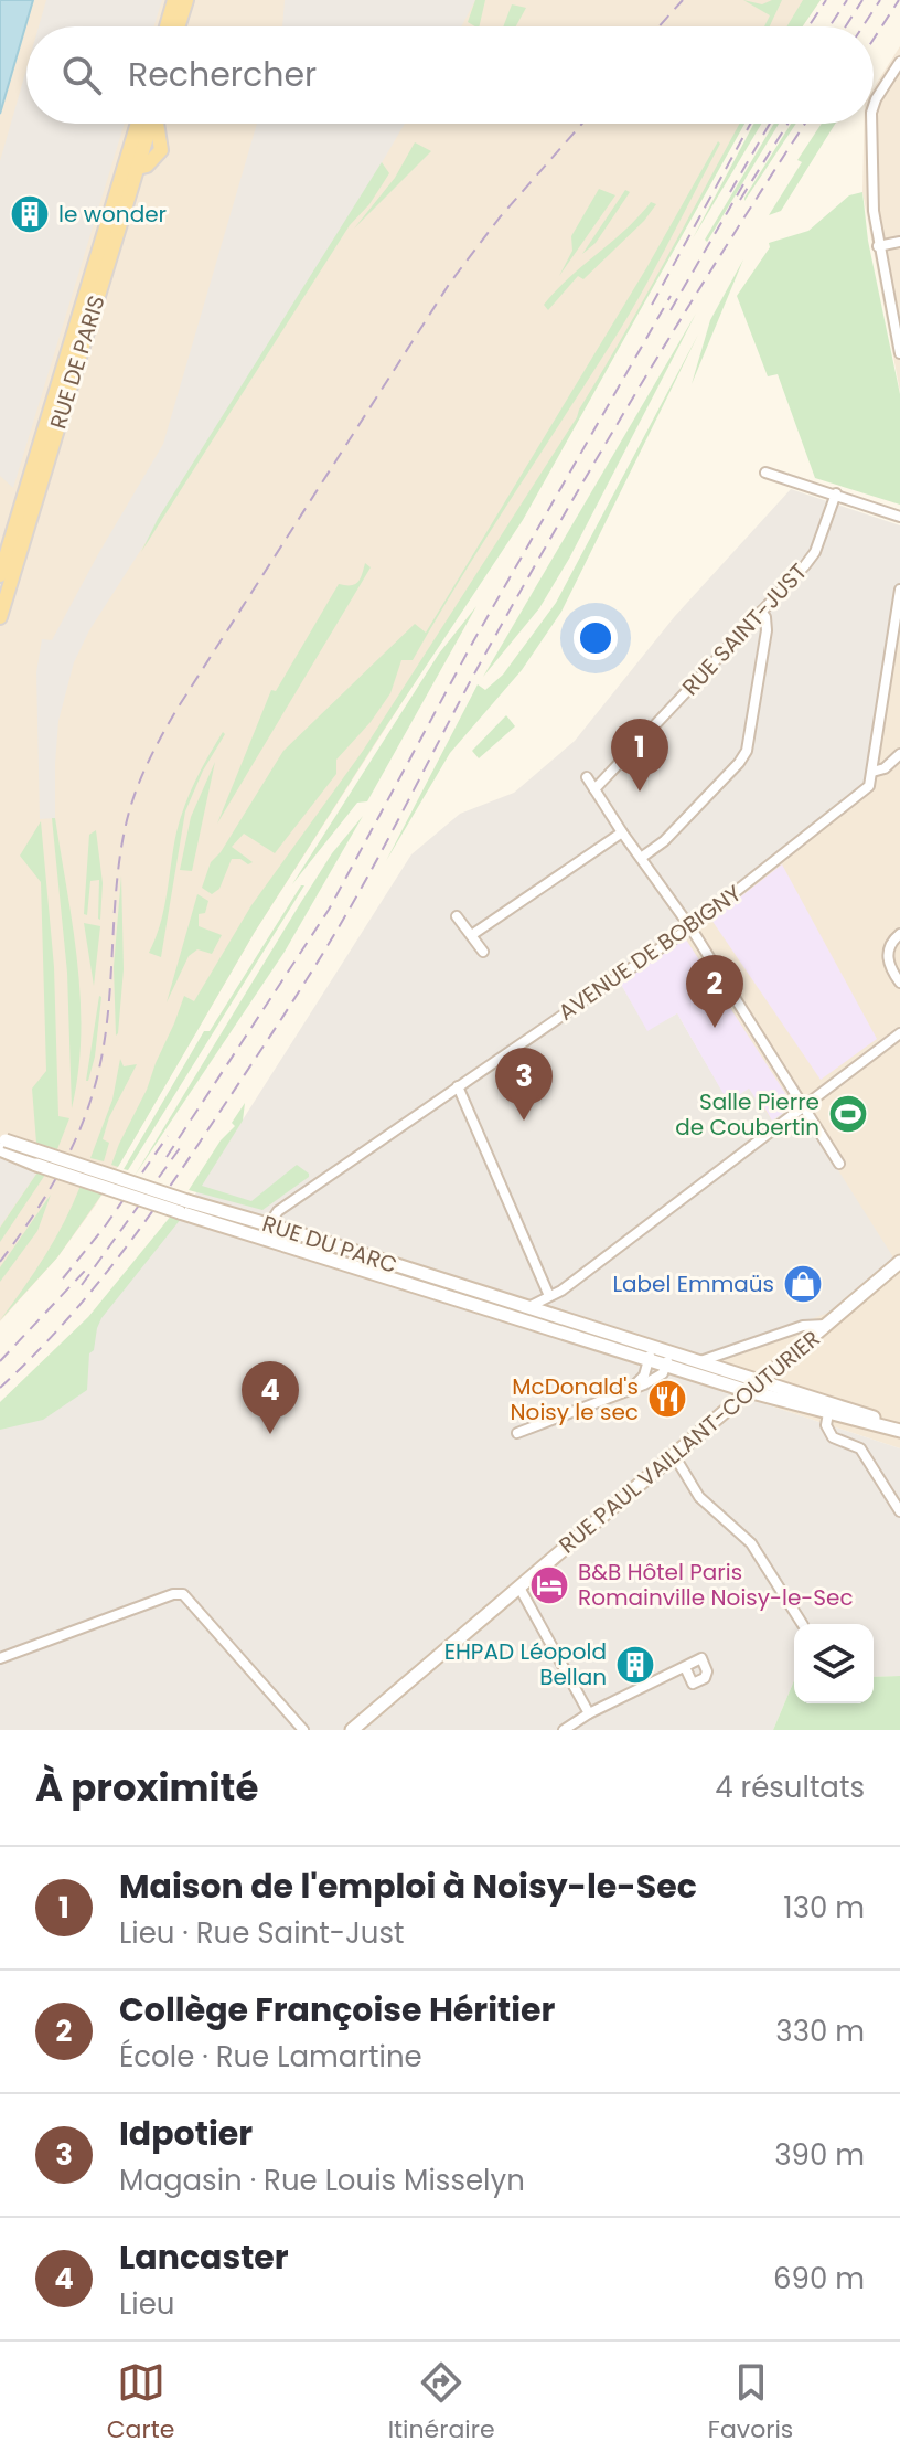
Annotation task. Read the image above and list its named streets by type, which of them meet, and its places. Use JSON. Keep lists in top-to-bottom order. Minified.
{"streets":{"main road":["RUE DE PARIS","RUE DU PARC","RUE PAUL VAILLANT-COUTURIER"],"street":["RUE SAINT-JUST","AVENUE DE BOBIGNY"]},"crossings":[["AVENUE DE BOBIGNY","RUE DU PARC"],["RUE DU PARC","RUE PAUL VAILLANT-COUTURIER"]],"places":{"building":["le wonder","EHPAD Léopold Bellan"],"sports":["Salle Pierre de Coubertin"],"shop":["Label Emmaüs"],"restaurant":["McDonald's Noisy le sec"],"hotel":["B&B Hôtel Paris Romainville Noisy-le-Sec"]},"page":{"search":"Rechercher","pins":["1","2","3","4"],"heading":["À proximité","4 résultats"],"list":[{"mark":"1","name":"Maison de l'emploi à Noisy-le-Sec","note":"Lieu · Rue Saint-Just","value":"130 m"},{"mark":"2","name":"Collège Françoise Héritier","note":"École · Rue Lamartine","value":"330 m"},{"mark":"3","name":"Idpotier","note":"Magasin · Rue Louis Misselyn","value":"390 m"},{"mark":"4","name":"Lancaster","note":"Lieu","value":"690 m"}],"nav":["Carte","Itinéraire","Favoris"]}}
